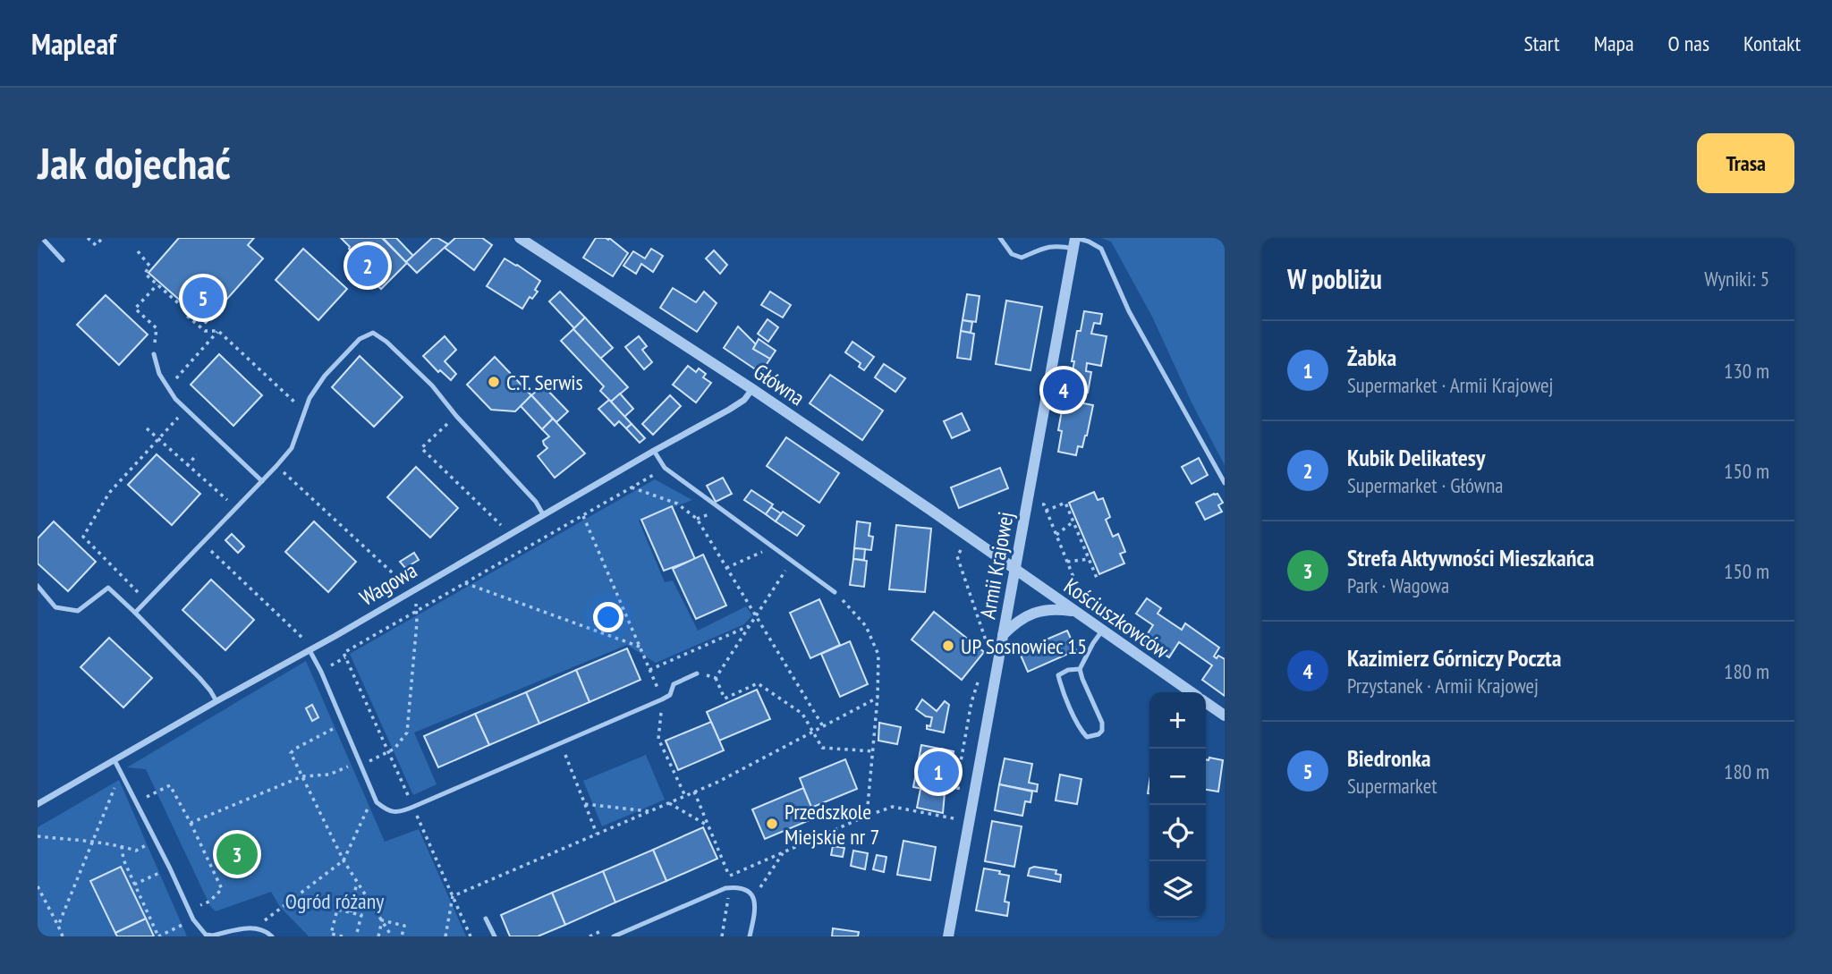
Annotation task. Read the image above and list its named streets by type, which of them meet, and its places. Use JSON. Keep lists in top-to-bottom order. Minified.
{"streets":{"street":["Główna","Armii Krajowej","Wagowa","Kościuszkowców"]},"crossings":[["Główna","Armii Krajowej"],["Główna","Wagowa"],["Główna","Kościuszkowców"],["Armii Krajowej","Kościuszkowców"]],"parks":["Ogród różany"],"places":["C.T. Serwis","UP Sosnowiec 15","Przedszkole Miejskie nr 7"],"page":{"header":"Mapleaf","nav":["Start","Mapa","O nas","Kontakt"],"buttons":"Trasa","title":"Jak dojechać","heading":["W pobliżu","Wyniki: 5"],"pins":["2","5","4","1","3"],"list":[{"mark":"1","name":"Żabka","note":"Supermarket · Armii Krajowej","value":"130 m"},{"mark":"2","name":"Kubik Delikatesy","note":"Supermarket · Główna","value":"150 m"},{"mark":"3","name":"Strefa Aktywności Mieszkańca","note":"Park · Wagowa","value":"150 m"},{"mark":"4","name":"Kazimierz Górniczy Poczta","note":"Przystanek · Armii Krajowej","value":"180 m"},{"mark":"5","name":"Biedronka","note":"Supermarket","value":"180 m"}],"map_buttons":["+","−"]}}
